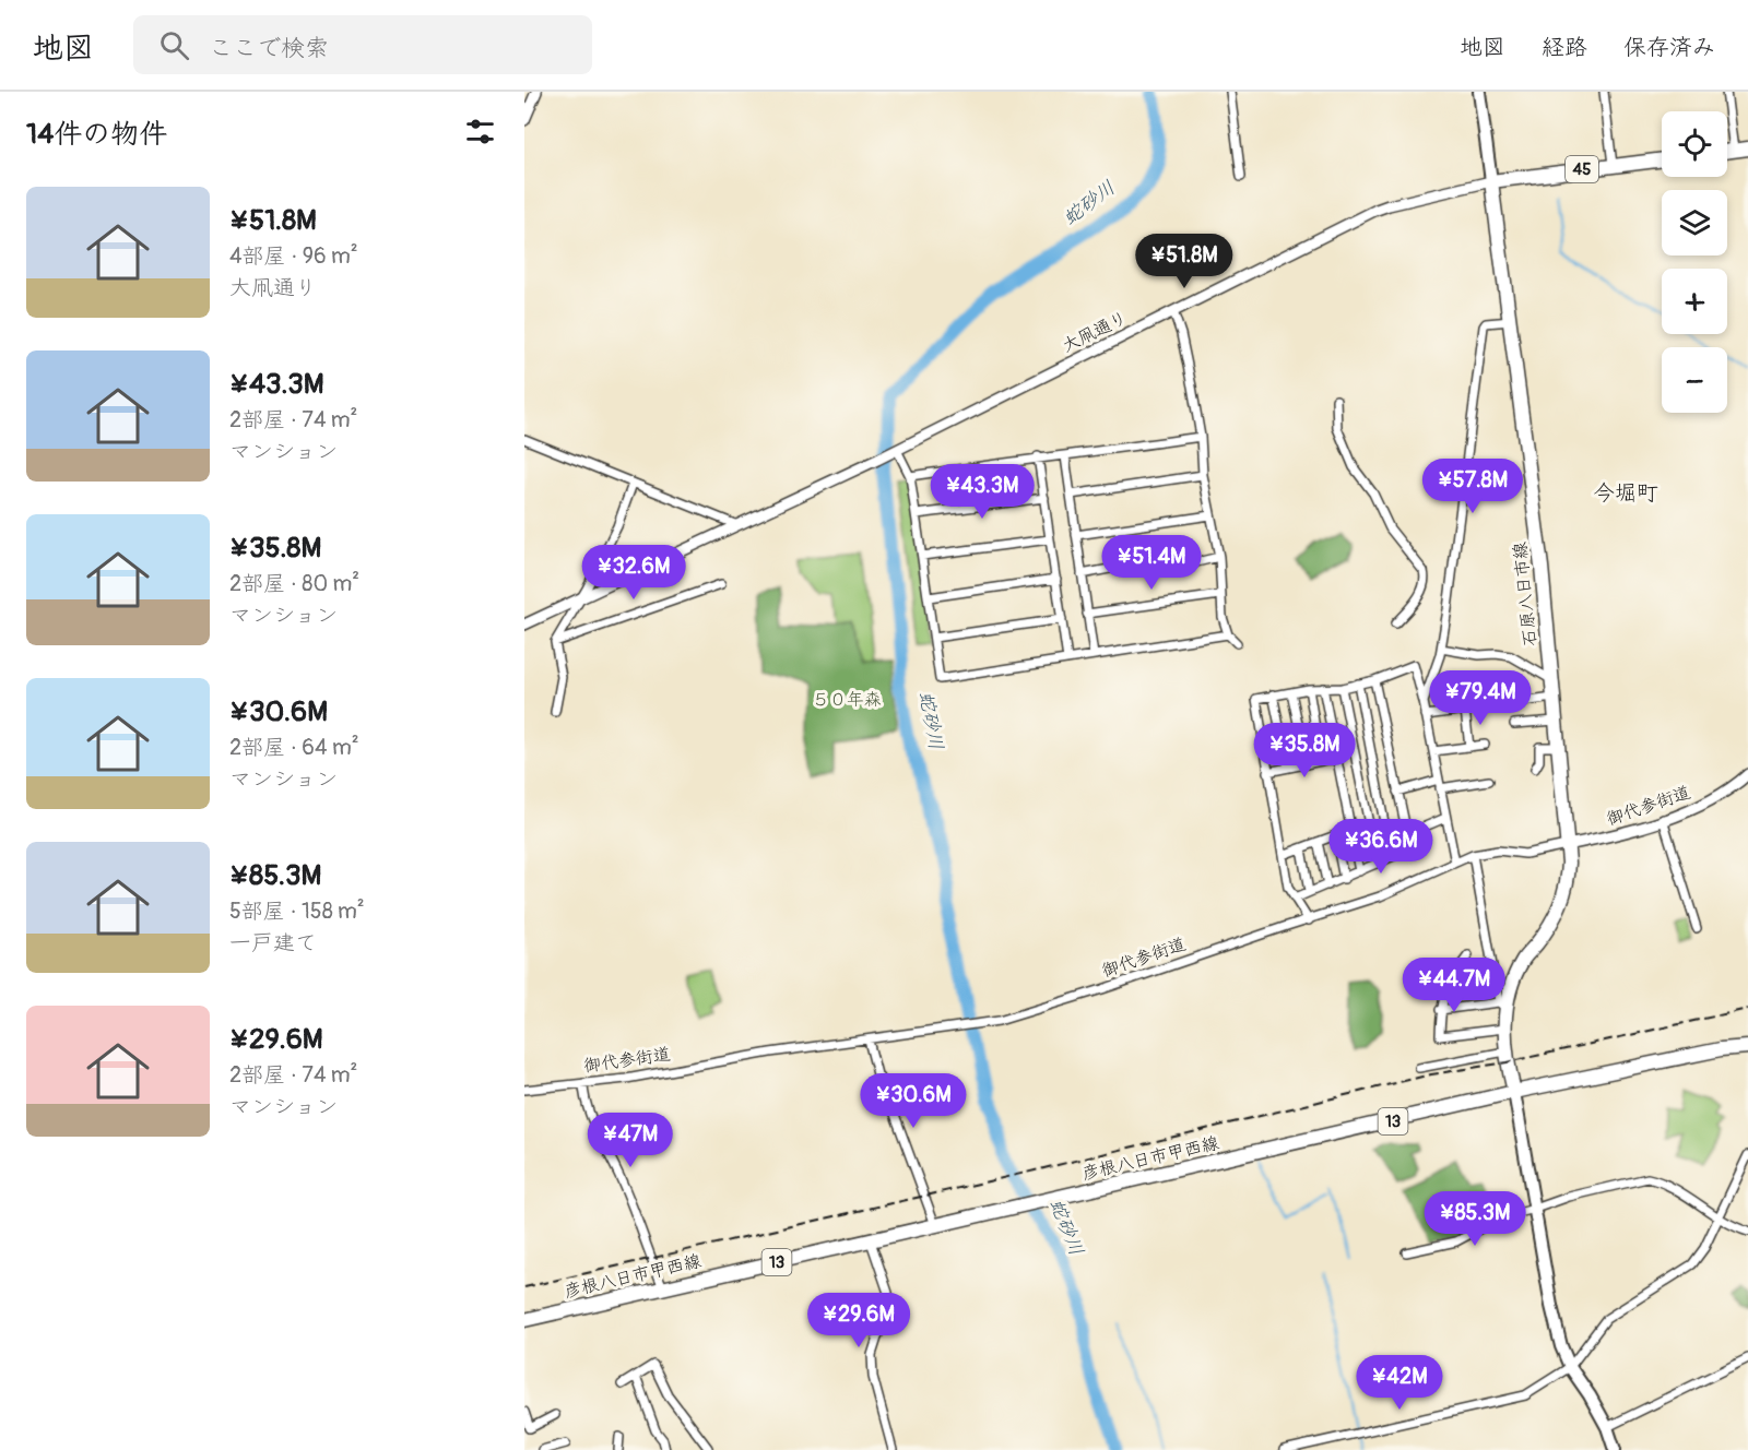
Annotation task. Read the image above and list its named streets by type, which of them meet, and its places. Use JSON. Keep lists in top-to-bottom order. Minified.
{"streets":{"main road":["45","石原八日市線","13","彦根八日市甲西線"],"street":["大凧通り","御代参街道"]},"crossings":[["45","大凧通り"],["45","石原八日市線"],["大凧通り","石原八日市線"],["石原八日市線","御代参街道"],["石原八日市線","彦根八日市甲西線"]],"districts":["今堀町"],"water":["蛇砂川"],"parks":["５０年森"],"page":{"header":"地図","search":"ここで検索","nav":["地図","経路","保存済み"],"heading":"14件の物件","map_buttons":["+","−"],"list":[{"name":"¥51.8M","note":"4部屋 · 96 m² · 大凧通り"},{"name":"¥43.3M","note":"2部屋 · 74 m² · マンション"},{"name":"¥35.8M","note":"2部屋 · 80 m² · マンション"},{"name":"¥30.6M","note":"2部屋 · 64 m² · マンション"},{"name":"¥85.3M","note":"5部屋 · 158 m² · 一戸建て"},{"name":"¥29.6M","note":"2部屋 · 74 m² · マンション"}],"price":["¥51.8M","¥57.8M","¥43.3M","¥51.4M","¥32.6M","¥79.4M","¥35.8M","¥36.6M","¥44.7M","¥30.6M","¥47M","¥85.3M","¥29.6M","¥42M"]}}
